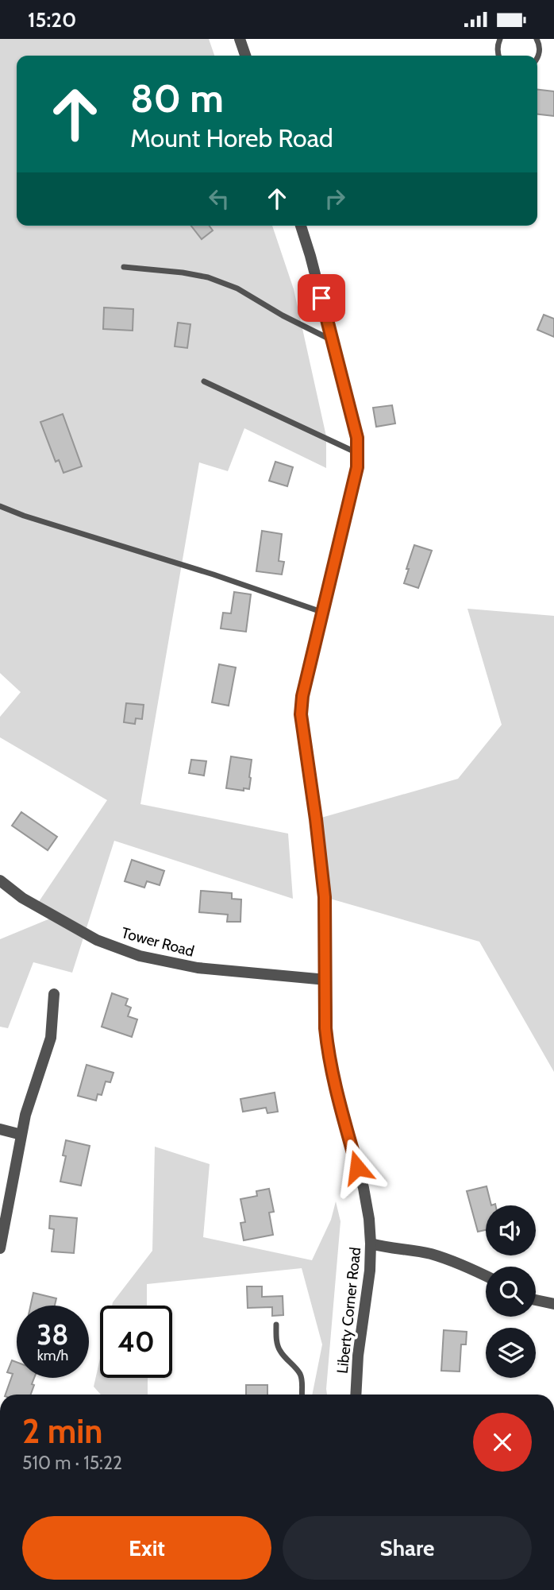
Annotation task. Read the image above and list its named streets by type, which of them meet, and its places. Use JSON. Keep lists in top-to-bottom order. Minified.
{"streets":{"street":["Tower Road","Liberty Corner Road"]},"crossings":[["Tower Road","Liberty Corner Road"]],"page":{"status":"15:20","turn":["80 m","Mount Horeb Road"],"speed":"38 km/h","limit":"40","heading":["2 min","510 m · 15:22"],"buttons":["Exit","Share"]}}
